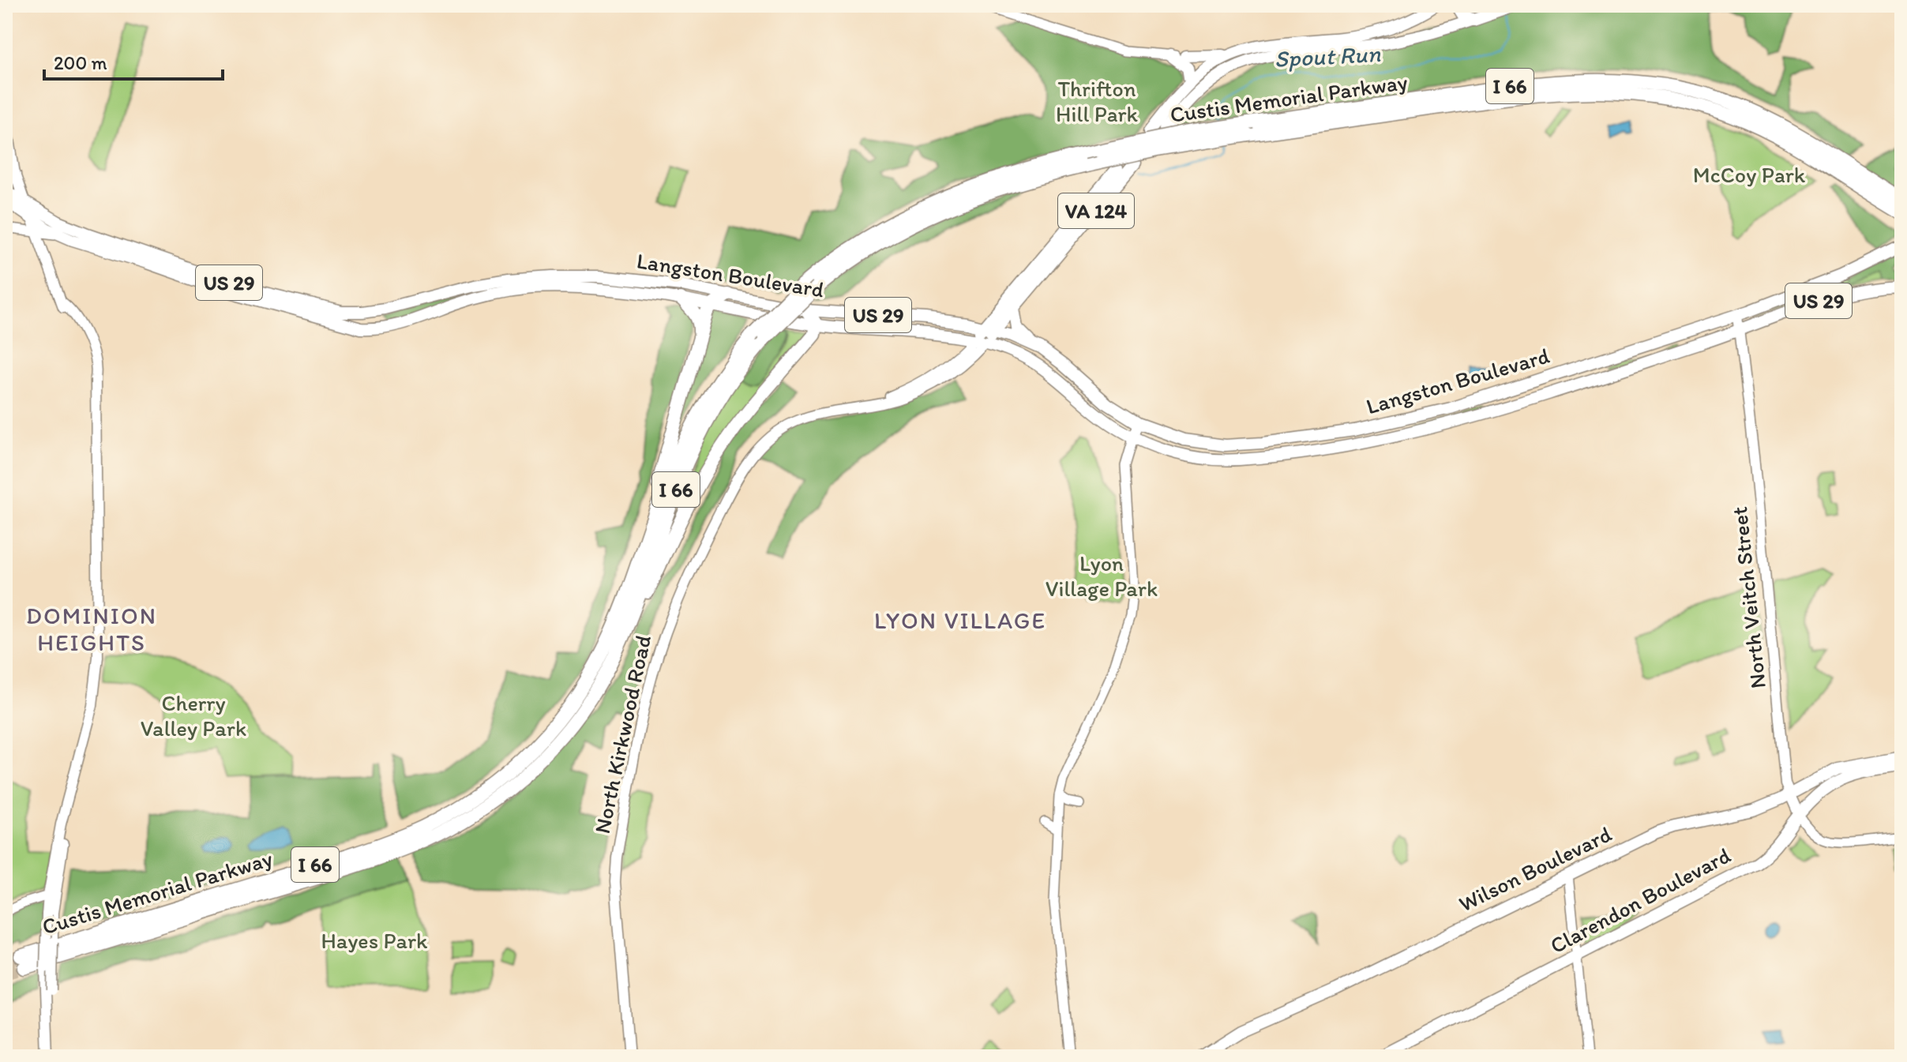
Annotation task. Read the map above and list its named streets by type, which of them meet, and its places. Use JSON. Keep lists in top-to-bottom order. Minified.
{"streets":{"highway":["I 66","Custis Memorial Parkway"],"main road":["VA 124","Langston Boulevard","US 29","North Veitch Street","North Kirkwood Road","Wilson Boulevard","Clarendon Boulevard"]},"crossings":[["VA 124","Langston Boulevard"],["VA 124","North Kirkwood Road"],["Langston Boulevard","North Veitch Street"],["Langston Boulevard","North Kirkwood Road"],["North Veitch Street","Wilson Boulevard"],["North Veitch Street","Clarendon Boulevard"]],"districts":["DOMINION HEIGHTS","LYON VILLAGE"],"water":["Spout Run"],"parks":["Thrifton Hill Park","McCoy Park","Lyon Village Park","Cherry Valley Park","Hayes Park"],"scale_bar":"200 m"}
